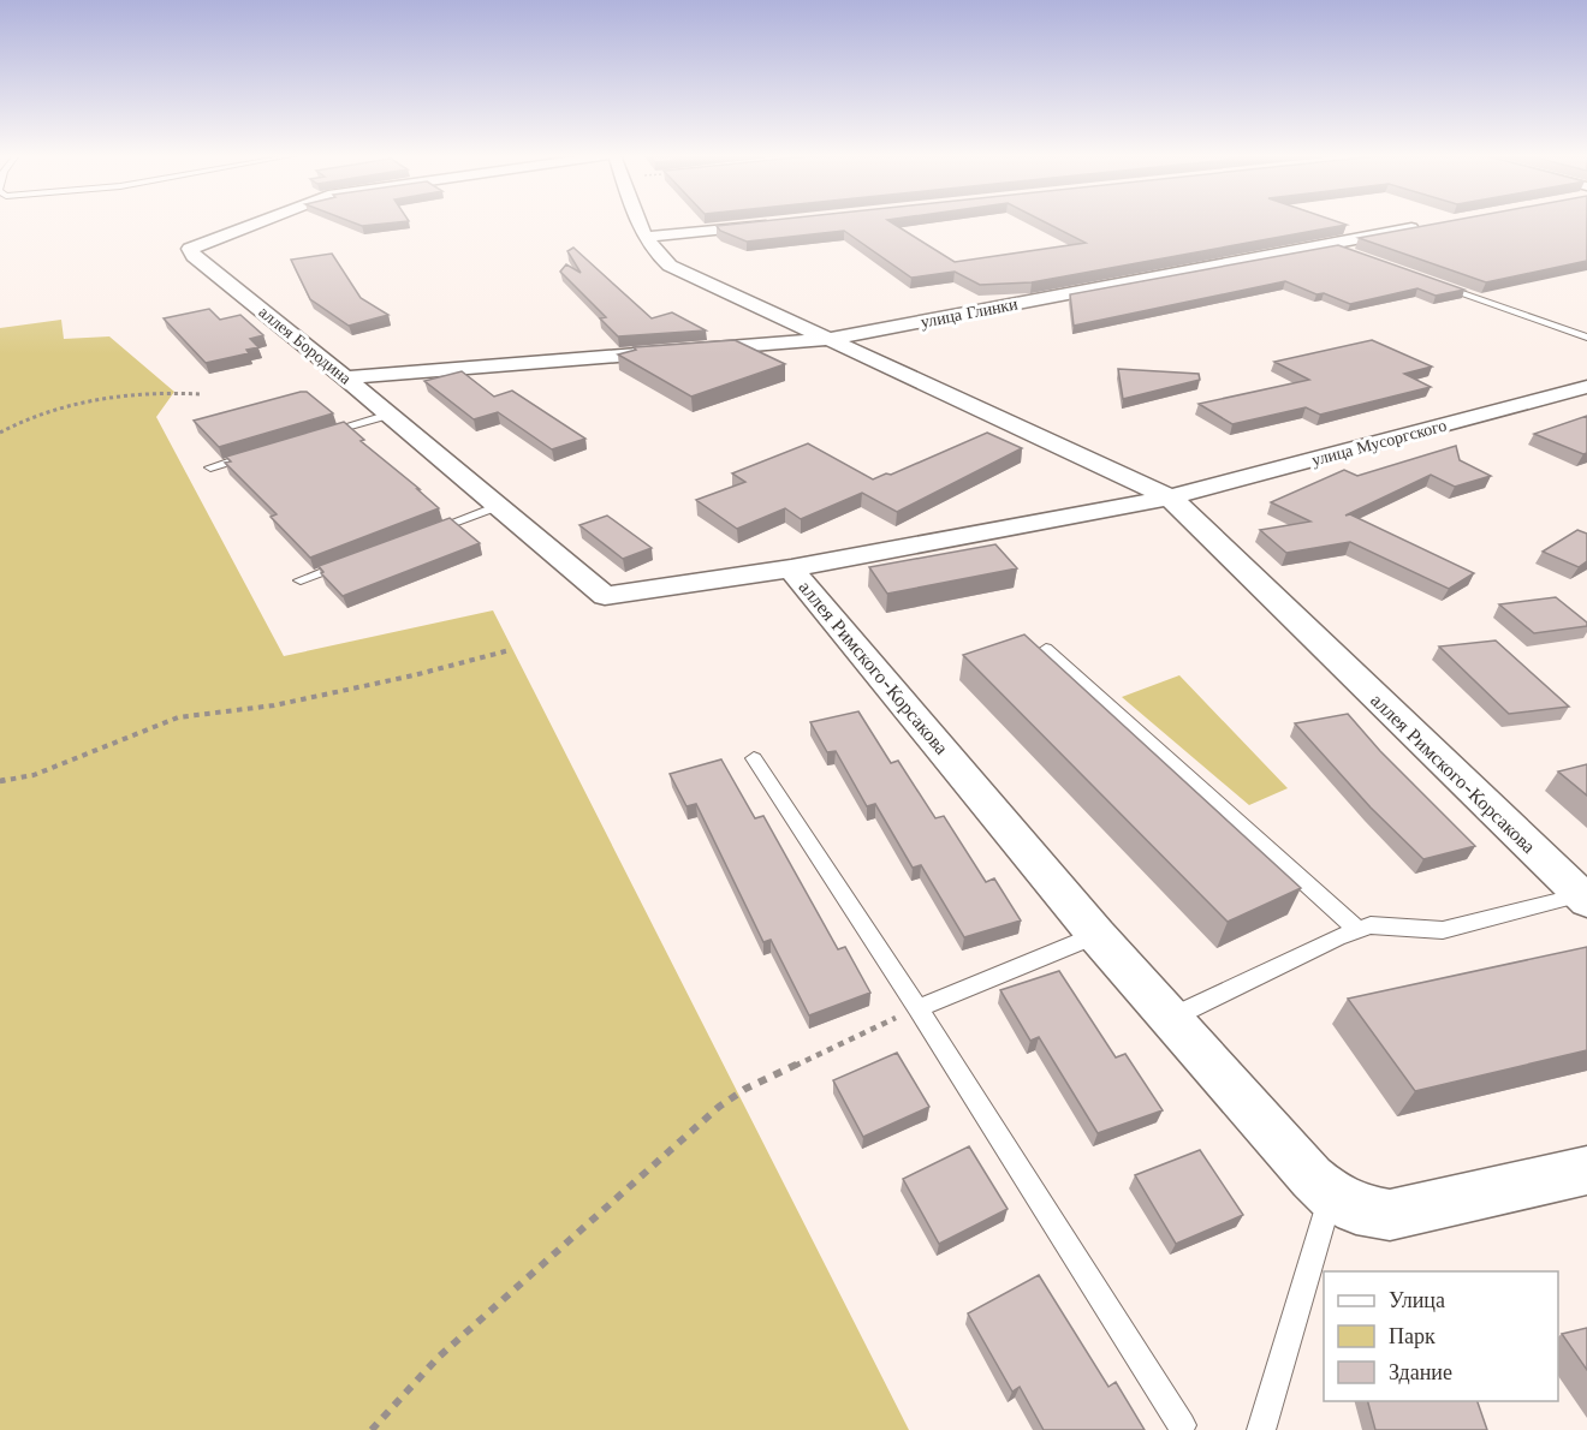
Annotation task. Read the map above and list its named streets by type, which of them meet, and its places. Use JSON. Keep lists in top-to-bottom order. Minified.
{"streets":{"street":["улица Глинки","аллея Бородина","улица Мусоргского","аллея Римского-Корсакова"]},"crossings":[["улица Глинки","аллея Бородина"],["аллея Бородина","аллея Римского-Корсакова"],["улица Мусоргского","аллея Римского-Корсакова"]],"legend":["Улица","Парк","Здание"]}
